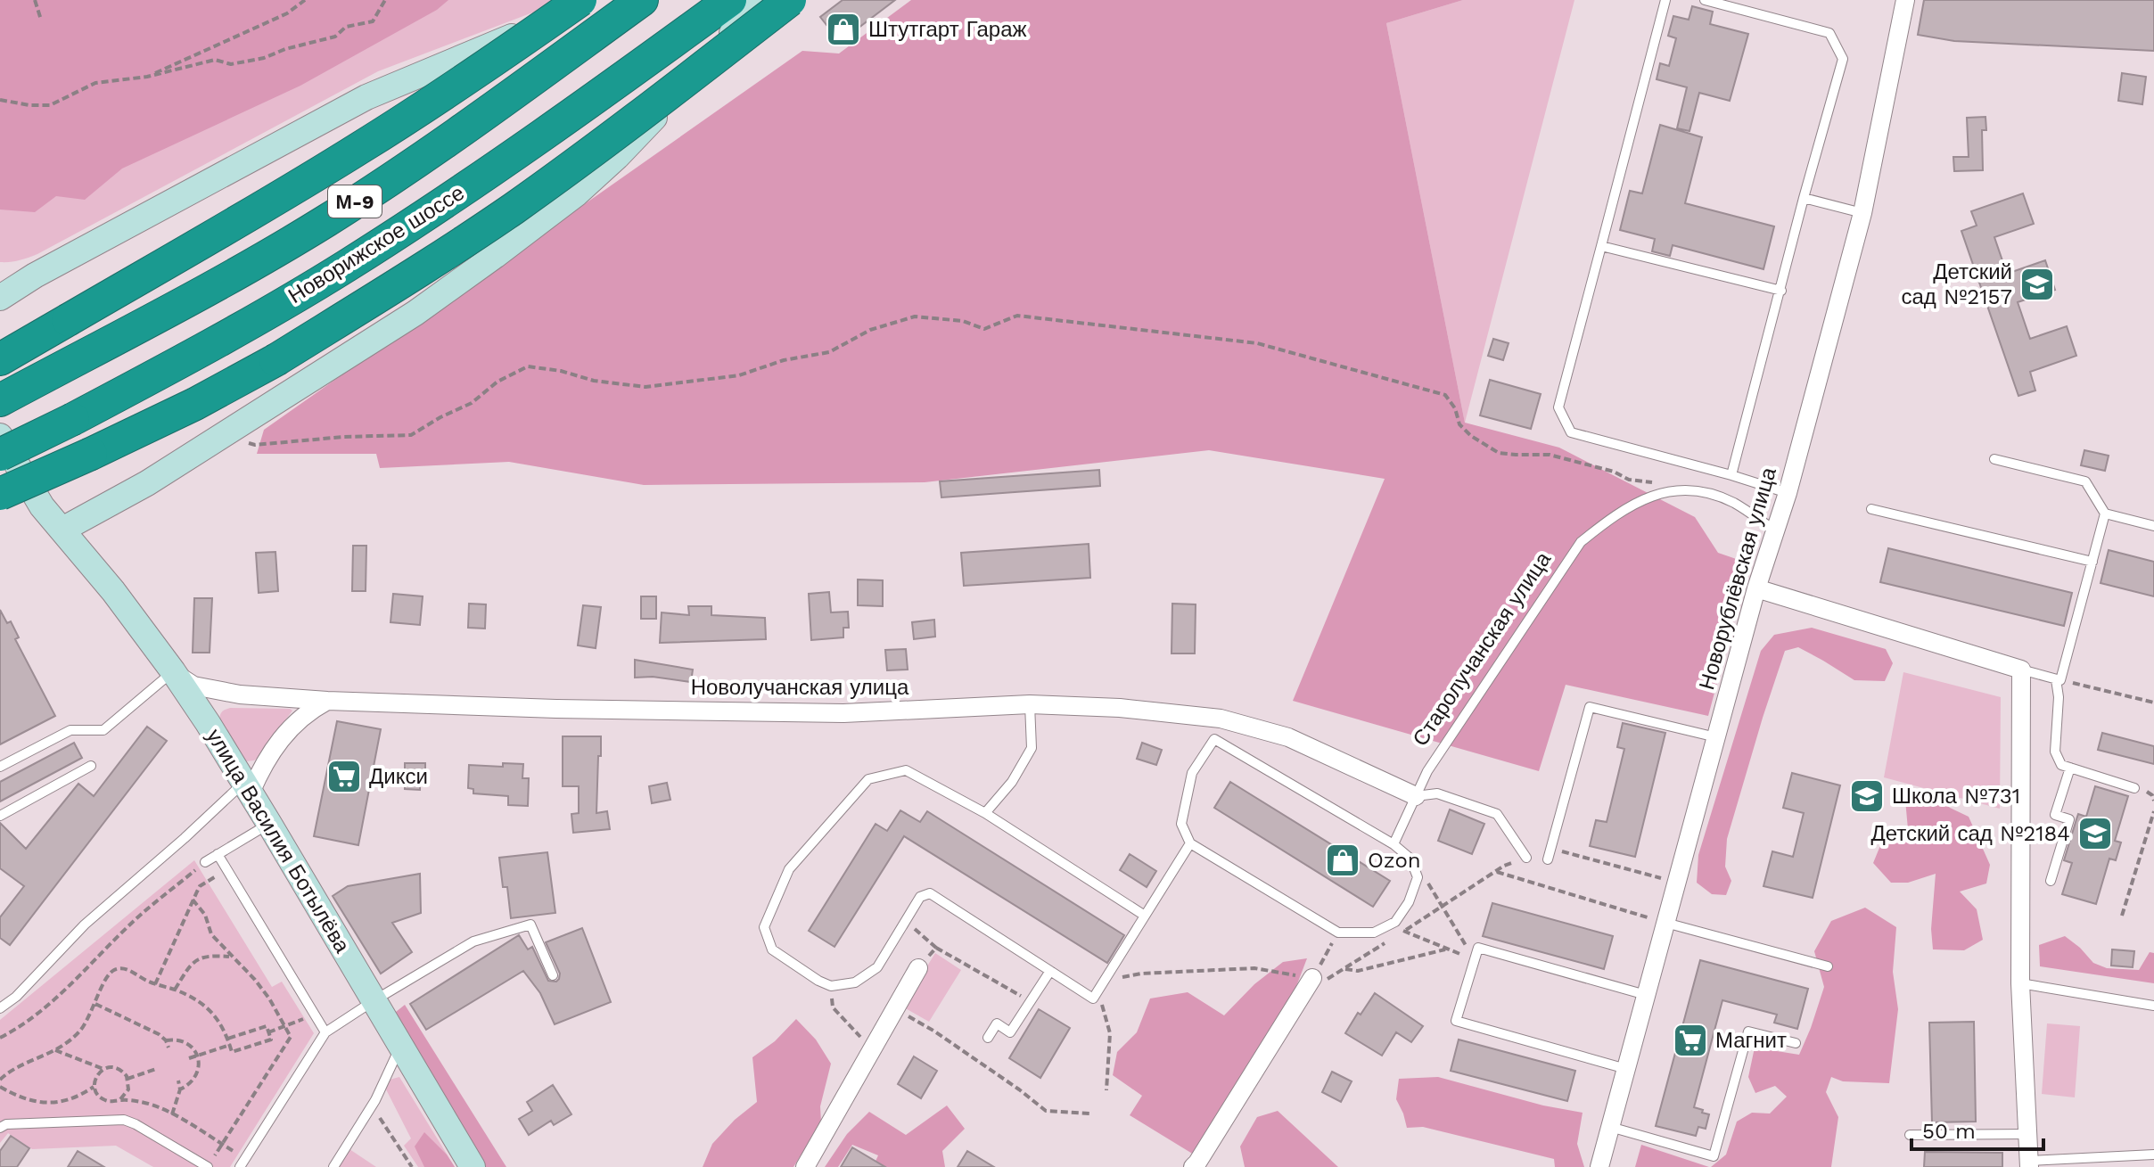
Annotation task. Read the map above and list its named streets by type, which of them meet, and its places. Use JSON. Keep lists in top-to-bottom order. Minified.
{"streets":{"highway":["М-9","Новорижское шоссе"],"street":["Новорублёвская улица","Новолучанская улица","улица Василия Ботылёва"],"lane":["Старолучанская улица"]},"crossings":[["Новорублёвская улица","Старолучанская улица"],["Старолучанская улица","Новолучанская улица"],["Новолучанская улица","улица Василия Ботылёва"]],"places":{"shop":["Штутгарт Гараж","Ozon"],"school or university":["Детский сад №2157","Школа №731","Детский сад №2184"],"supermarket":["Дикси","Магнит"]},"scale_bar":"50 m"}
